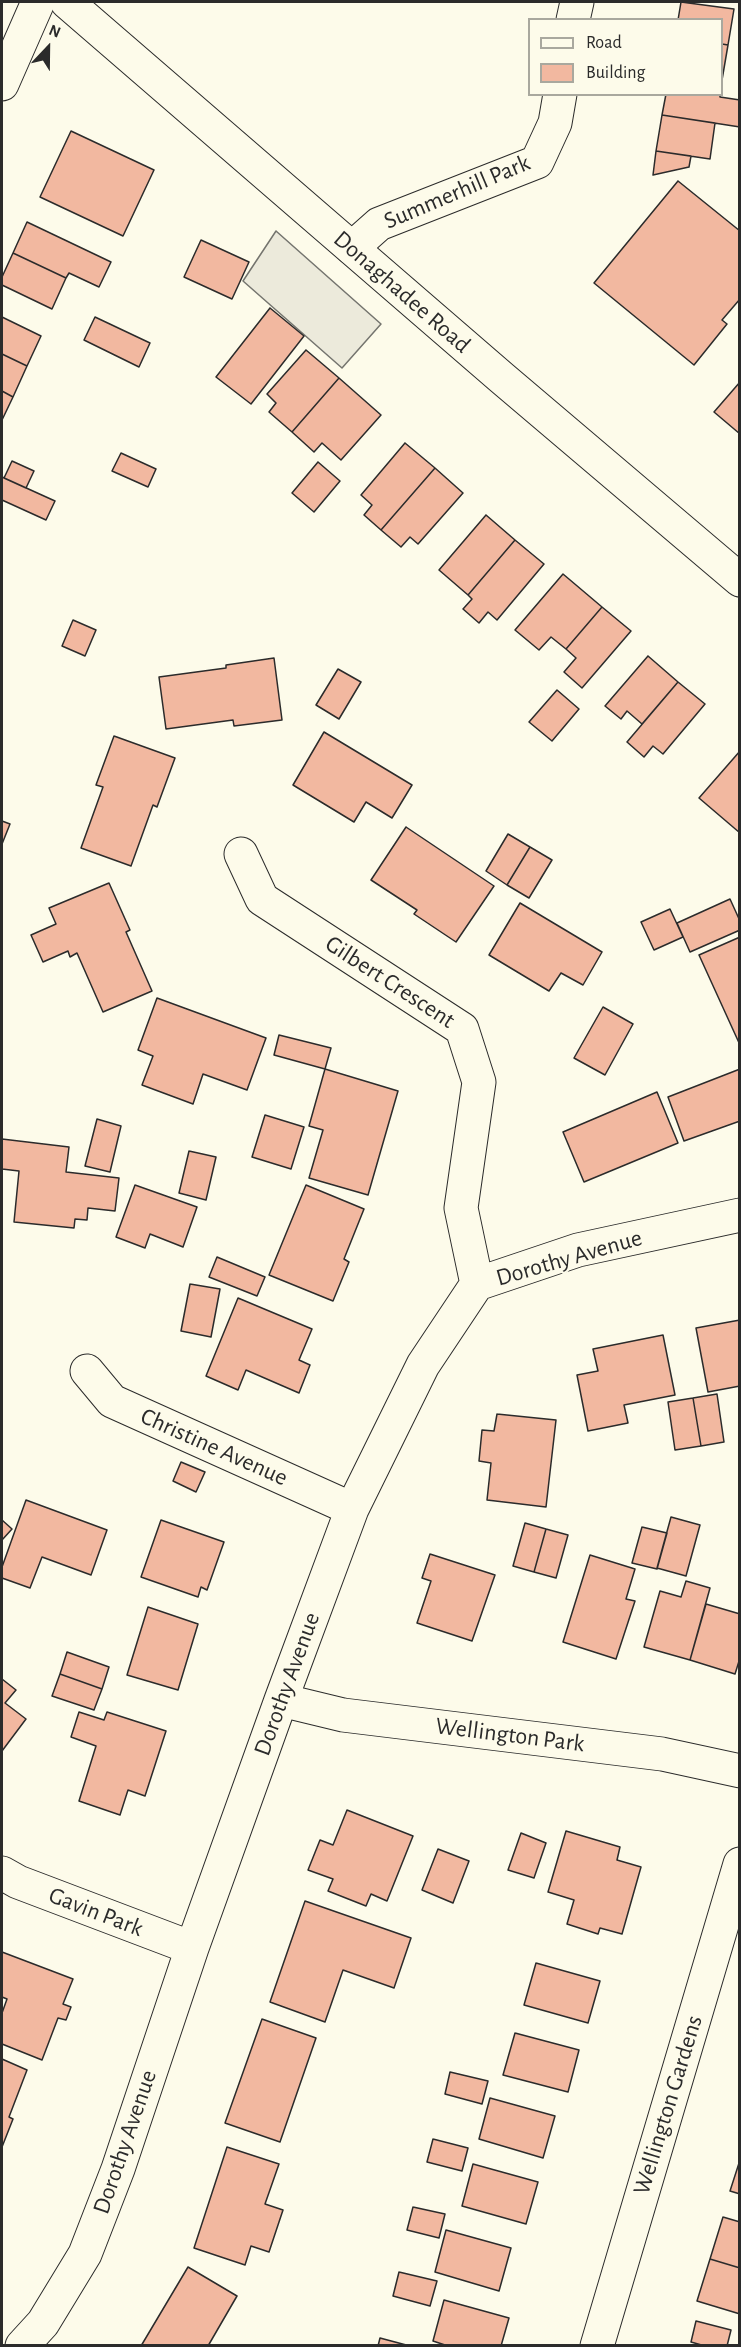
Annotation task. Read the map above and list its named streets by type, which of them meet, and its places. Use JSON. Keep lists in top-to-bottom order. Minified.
{"streets":{"street":["Summerhill Park","Donaghadee Road","Gilbert Crescent","Dorothy Avenue","Christine Avenue","Wellington Park","Gavin Park","Wellington Gardens"]},"crossings":[["Summerhill Park","Donaghadee Road"],["Gilbert Crescent","Dorothy Avenue"],["Dorothy Avenue","Christine Avenue"],["Dorothy Avenue","Wellington Park"],["Dorothy Avenue","Gavin Park"]],"legend":["Road","Building"],"north":"top"}
